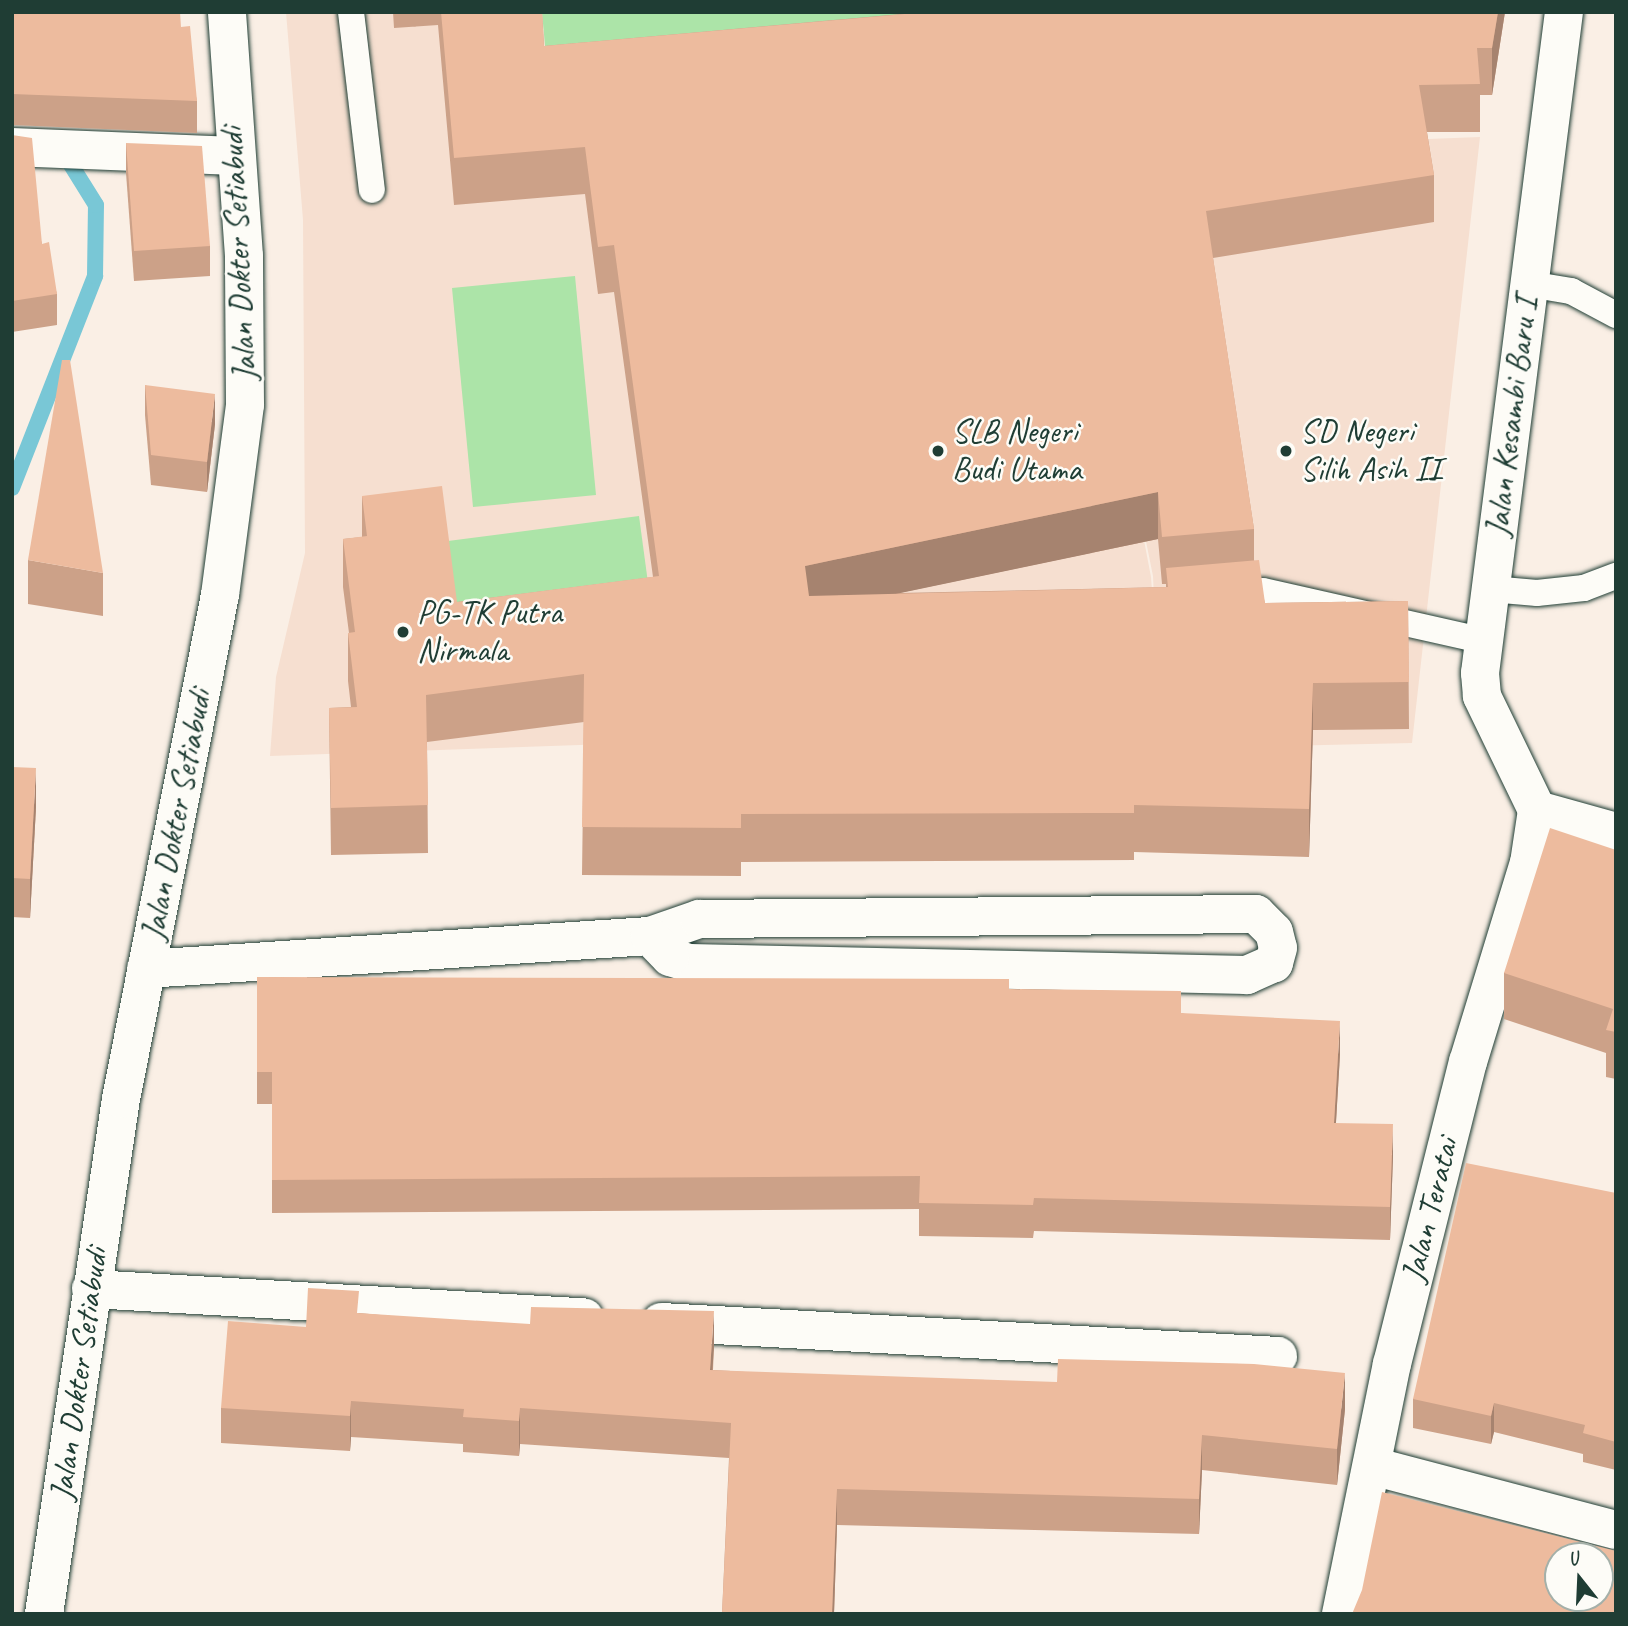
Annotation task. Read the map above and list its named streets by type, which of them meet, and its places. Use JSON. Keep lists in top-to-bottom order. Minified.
{"streets":{"street":["Jalan Dokter Setiabudi","Jalan Kesambi Baru I","Jalan Teratai"]},"crossings":[["Jalan Kesambi Baru I","Jalan Teratai"]],"places":["SLB Negeri Budi Utama","SD Negeri Silih Asih II","PG-TK Putra Nirmala"],"north":"top"}
